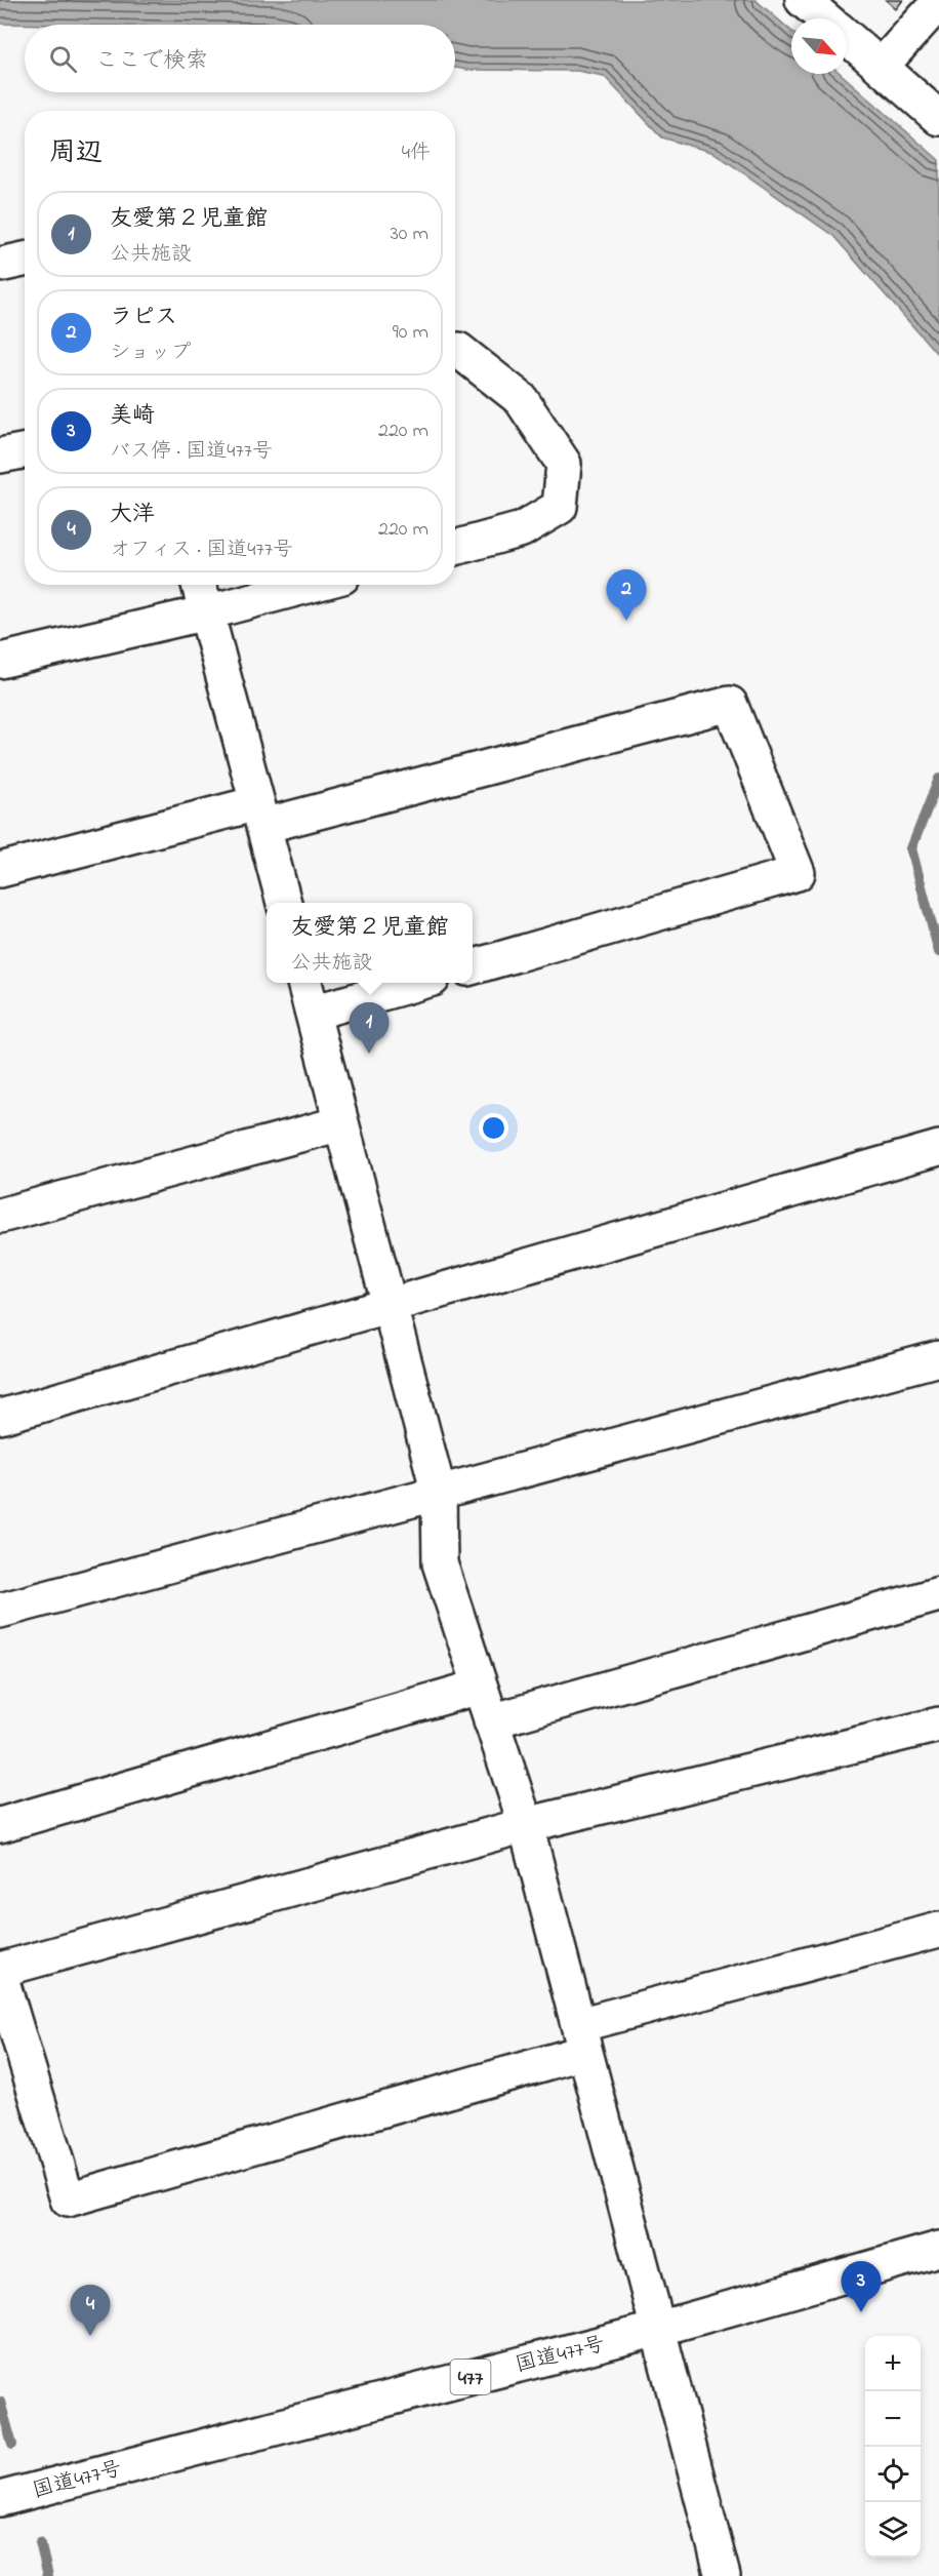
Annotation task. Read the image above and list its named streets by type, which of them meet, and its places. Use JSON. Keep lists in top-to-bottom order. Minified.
{"streets":{"main road":["国道477号","477"]},"north":"bottom right","page":{"search":"ここで検索","heading":["周辺","4件"],"list":[{"mark":"1","name":"友愛第２児童館","note":"公共施設","value":"30 m"},{"mark":"2","name":"ラピス","note":"ショップ","value":"90 m"},{"mark":"3","name":"美崎","note":"バス停 · 国道477号","value":"220 m"},{"mark":"4","name":"大洋","note":"オフィス · 国道477号","value":"220 m"}],"pins":["2","1","3","4"],"popup":["友愛第２児童館","公共施設"],"map_buttons":["+","−"]}}
